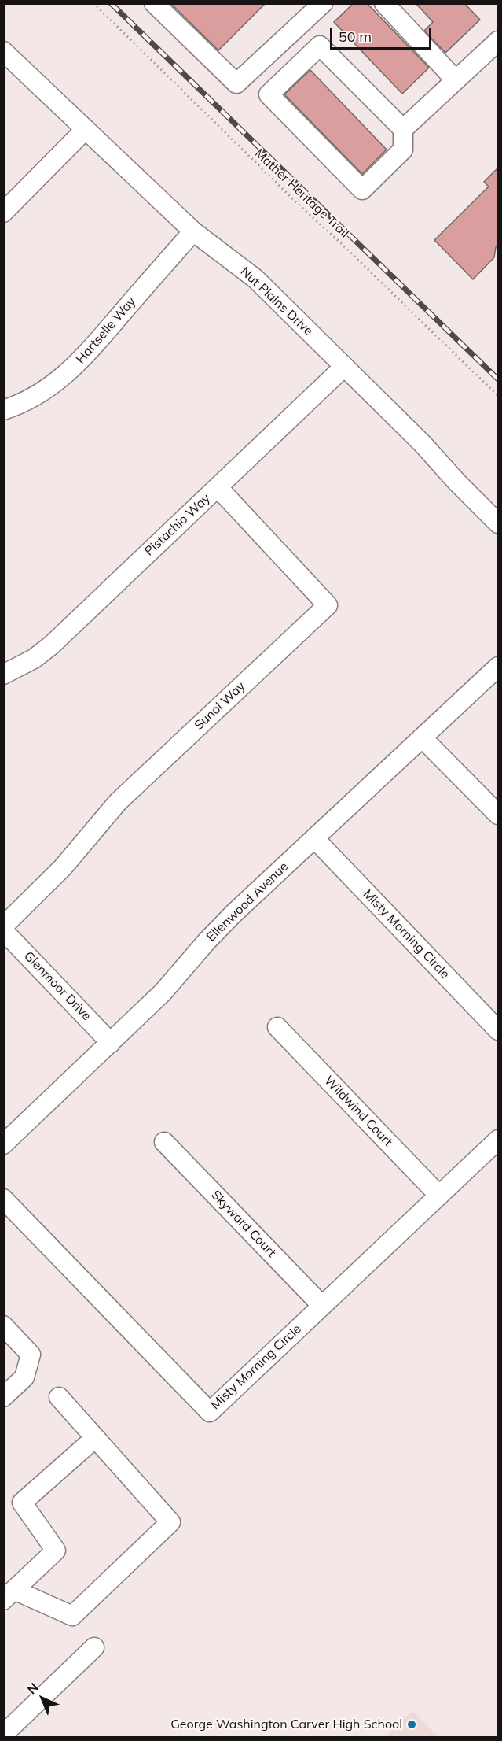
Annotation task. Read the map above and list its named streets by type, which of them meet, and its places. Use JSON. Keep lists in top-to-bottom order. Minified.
{"streets":{"street":["Nut Plains Drive","Hartselle Way","Pistachio Way","Sunol Way","Ellenwood Avenue","Misty Morning Circle","Glenmoor Drive","Wildwind Court","Skyward Court"],"path":["Mather Heritage Trail"]},"crossings":[["Nut Plains Drive","Hartselle Way"],["Nut Plains Drive","Pistachio Way"],["Pistachio Way","Sunol Way"],["Ellenwood Avenue","Misty Morning Circle"],["Ellenwood Avenue","Glenmoor Drive"],["Misty Morning Circle","Wildwind Court"],["Misty Morning Circle","Skyward Court"]],"places":["George Washington Carver High School"],"scale_bar":"50 m","north":"top left"}
